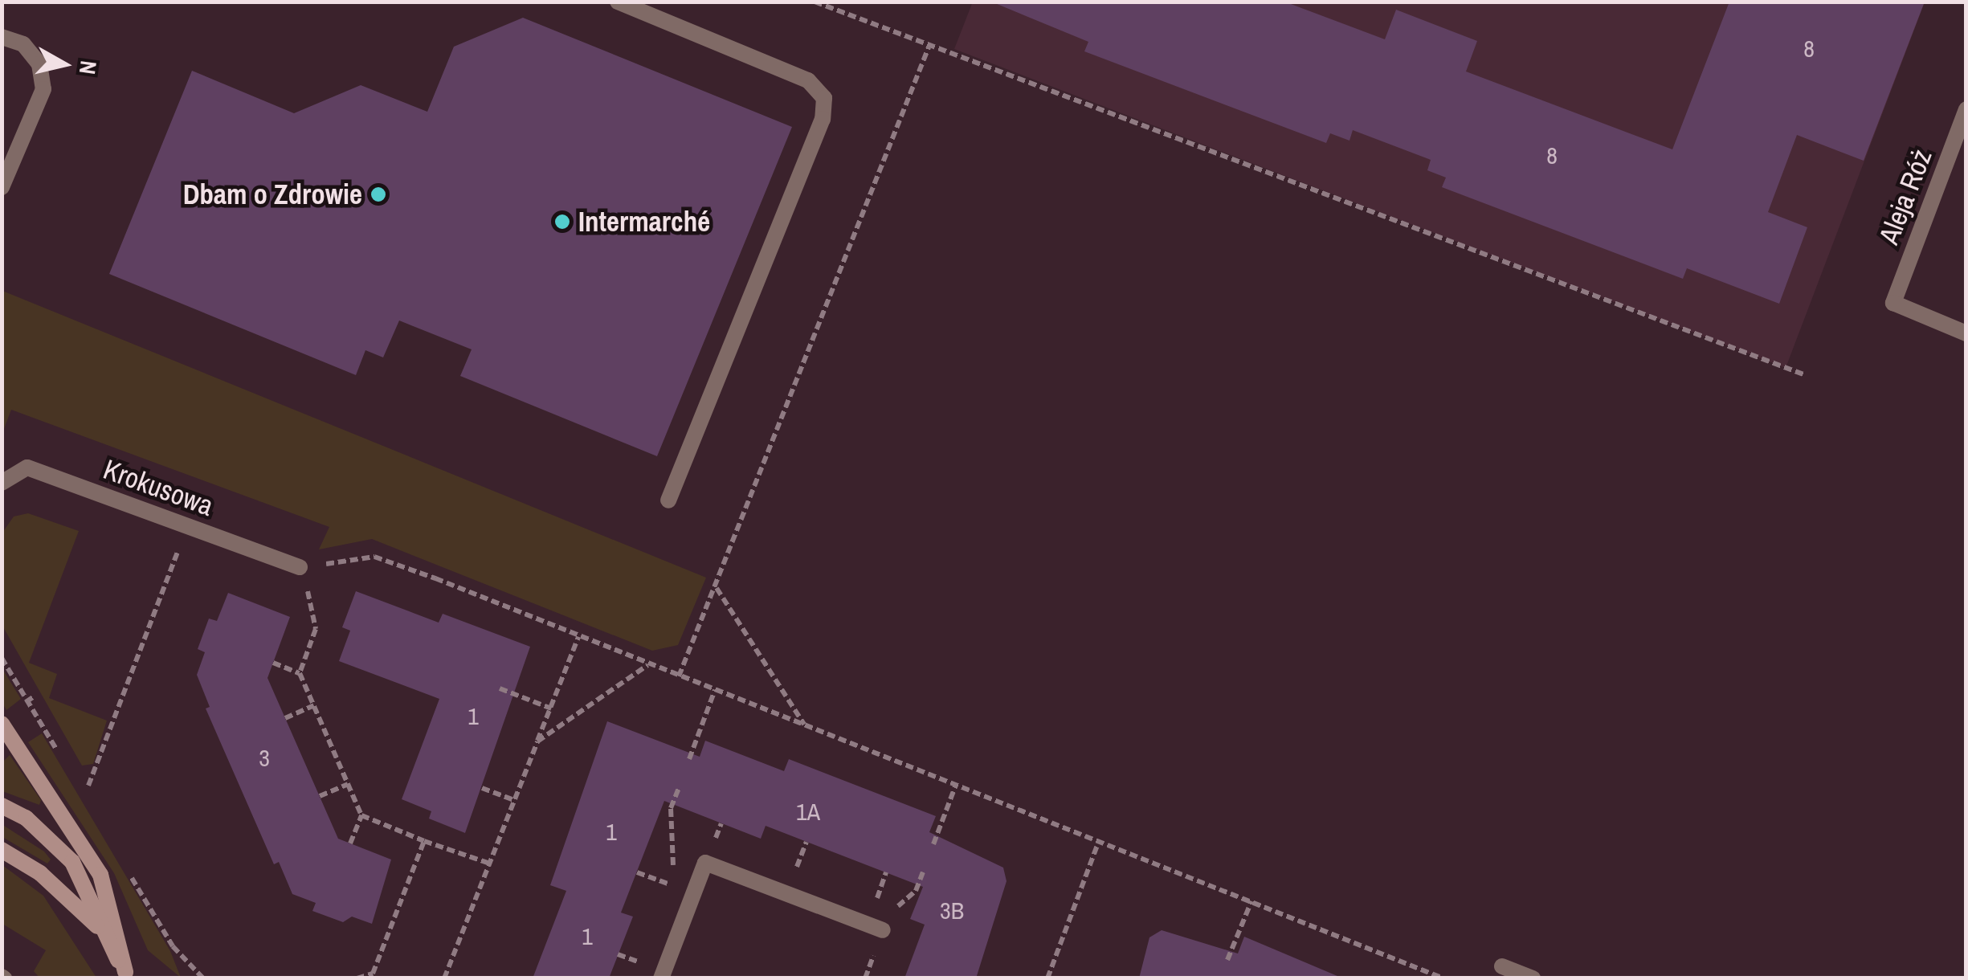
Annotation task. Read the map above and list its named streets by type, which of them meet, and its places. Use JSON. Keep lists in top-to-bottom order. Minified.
{"streets":{"street":["Aleja Róż","Krokusowa"]},"places":["Dbam o Zdrowie","Intermarché"],"house_numbers":["8","8","1","3","1A","1","3B","1"],"north":"right"}
